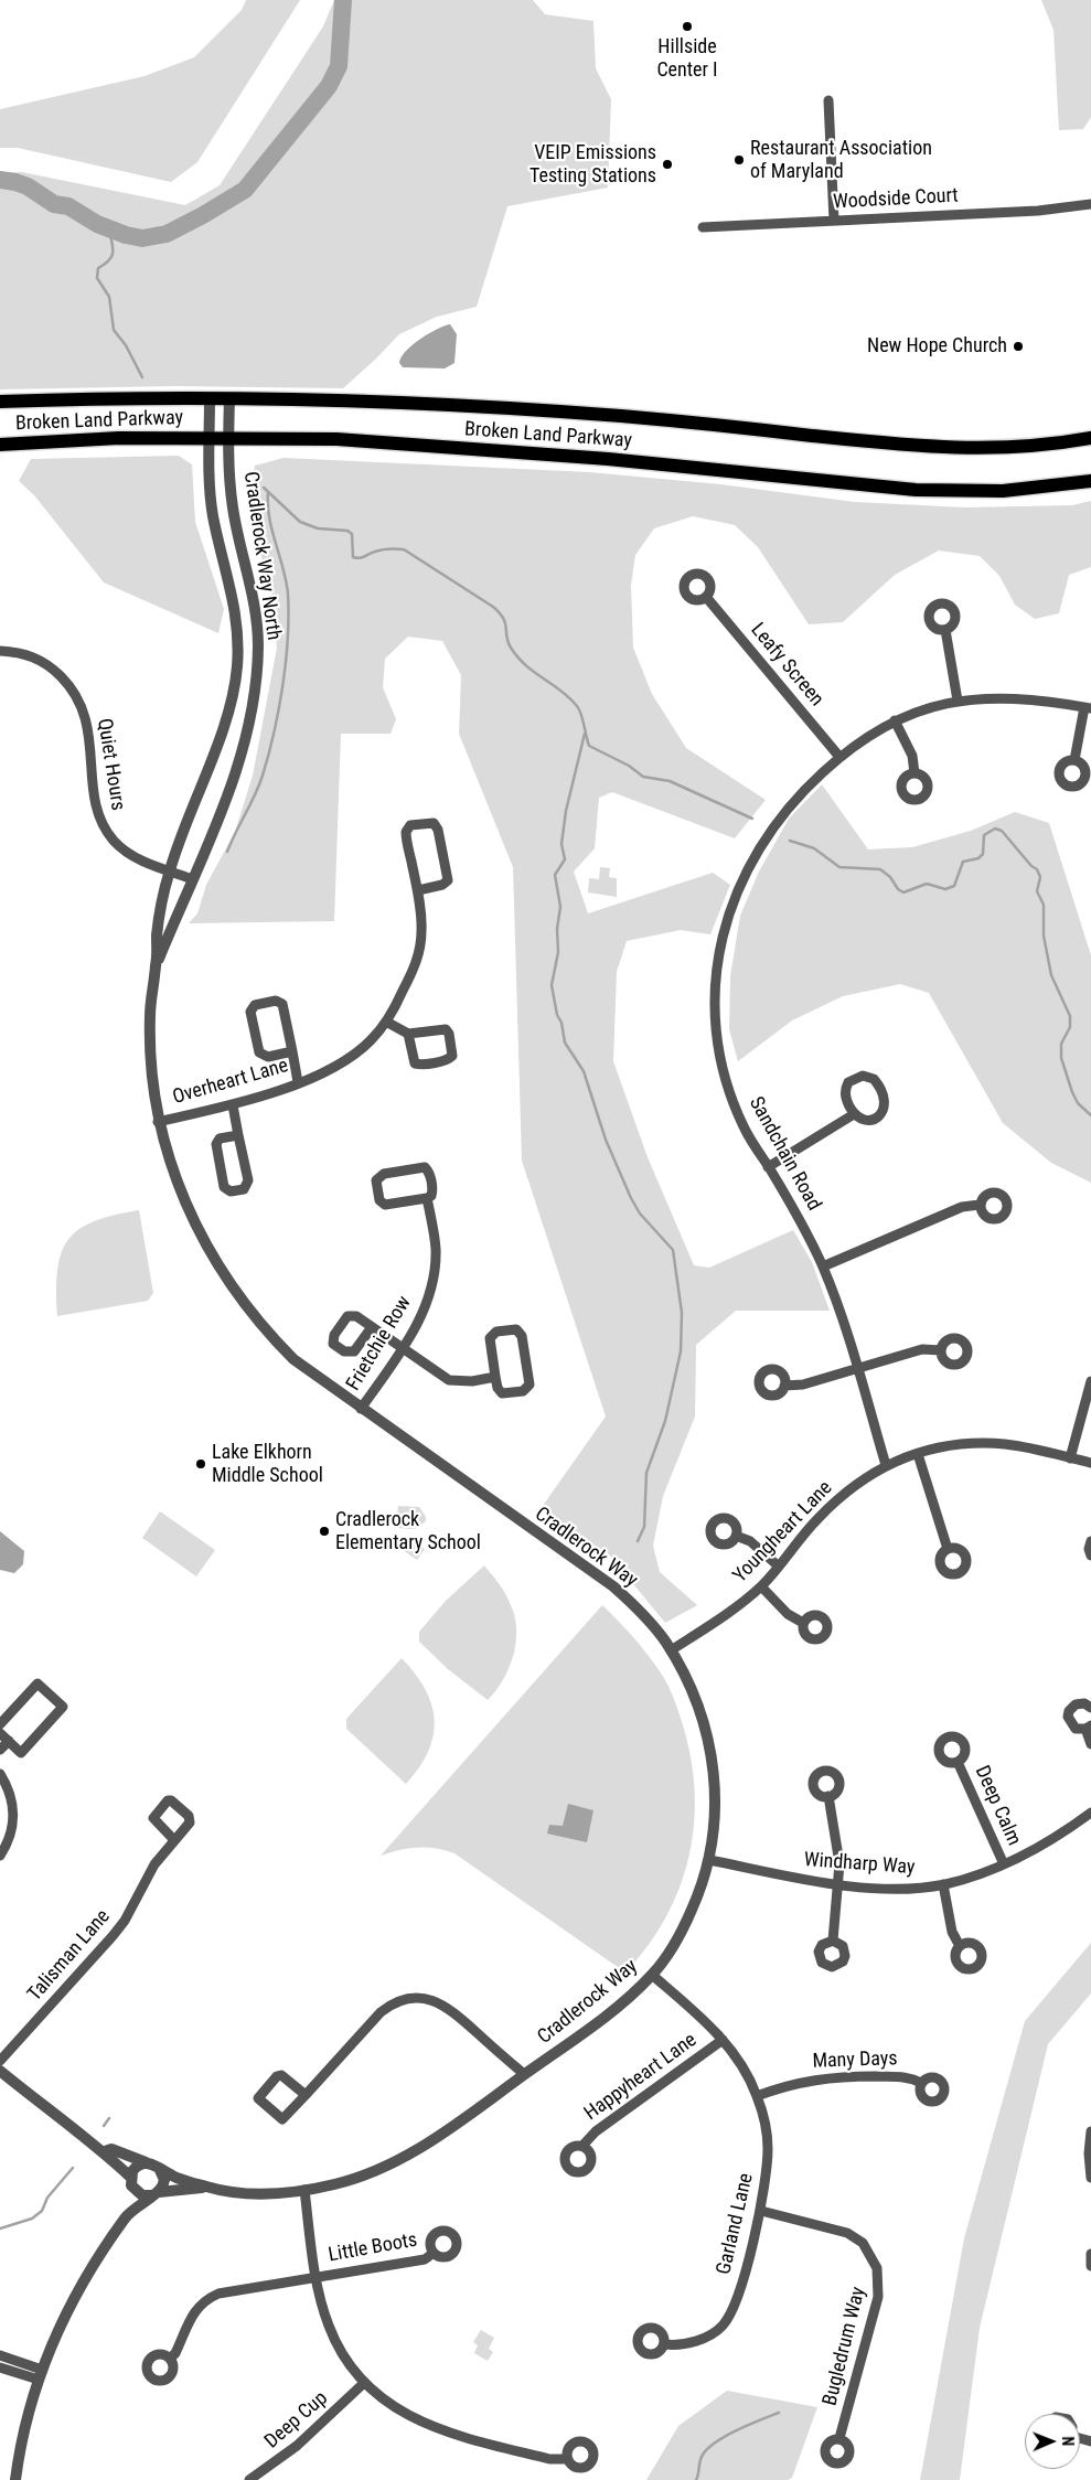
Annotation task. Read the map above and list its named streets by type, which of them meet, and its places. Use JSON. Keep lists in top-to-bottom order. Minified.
{"streets":{"main road":["Broken Land Parkway"],"street":["Woodside Court","Cradlerock Way North","Leafy Screen","Quiet Hours","Overheart Lane","Sandchain Road","Frietchie Row","Youngheart Lane","Cradlerock Way","Deep Calm","Windharp Way","Talisman Lane","Many Days","Happyheart Lane","Garland Lane","Little Boots","Bugledrum Way","Deep Cup"]},"crossings":[["Broken Land Parkway","Cradlerock Way North"],["Cradlerock Way North","Quiet Hours"],["Cradlerock Way North","Overheart Lane"],["Cradlerock Way North","Cradlerock Way"],["Leafy Screen","Sandchain Road"],["Overheart Lane","Cradlerock Way"],["Sandchain Road","Youngheart Lane"],["Frietchie Row","Cradlerock Way"],["Youngheart Lane","Cradlerock Way"],["Cradlerock Way","Windharp Way"],["Cradlerock Way","Garland Lane"],["Deep Calm","Windharp Way"],["Many Days","Garland Lane"],["Happyheart Lane","Garland Lane"],["Garland Lane","Bugledrum Way"]],"places":["Hillside Center I","Restaurant Association of Maryland","VEIP Emissions Testing Stations","New Hope Church","Lake Elkhorn Middle School","Cradlerock Elementary School"],"north":"right"}
